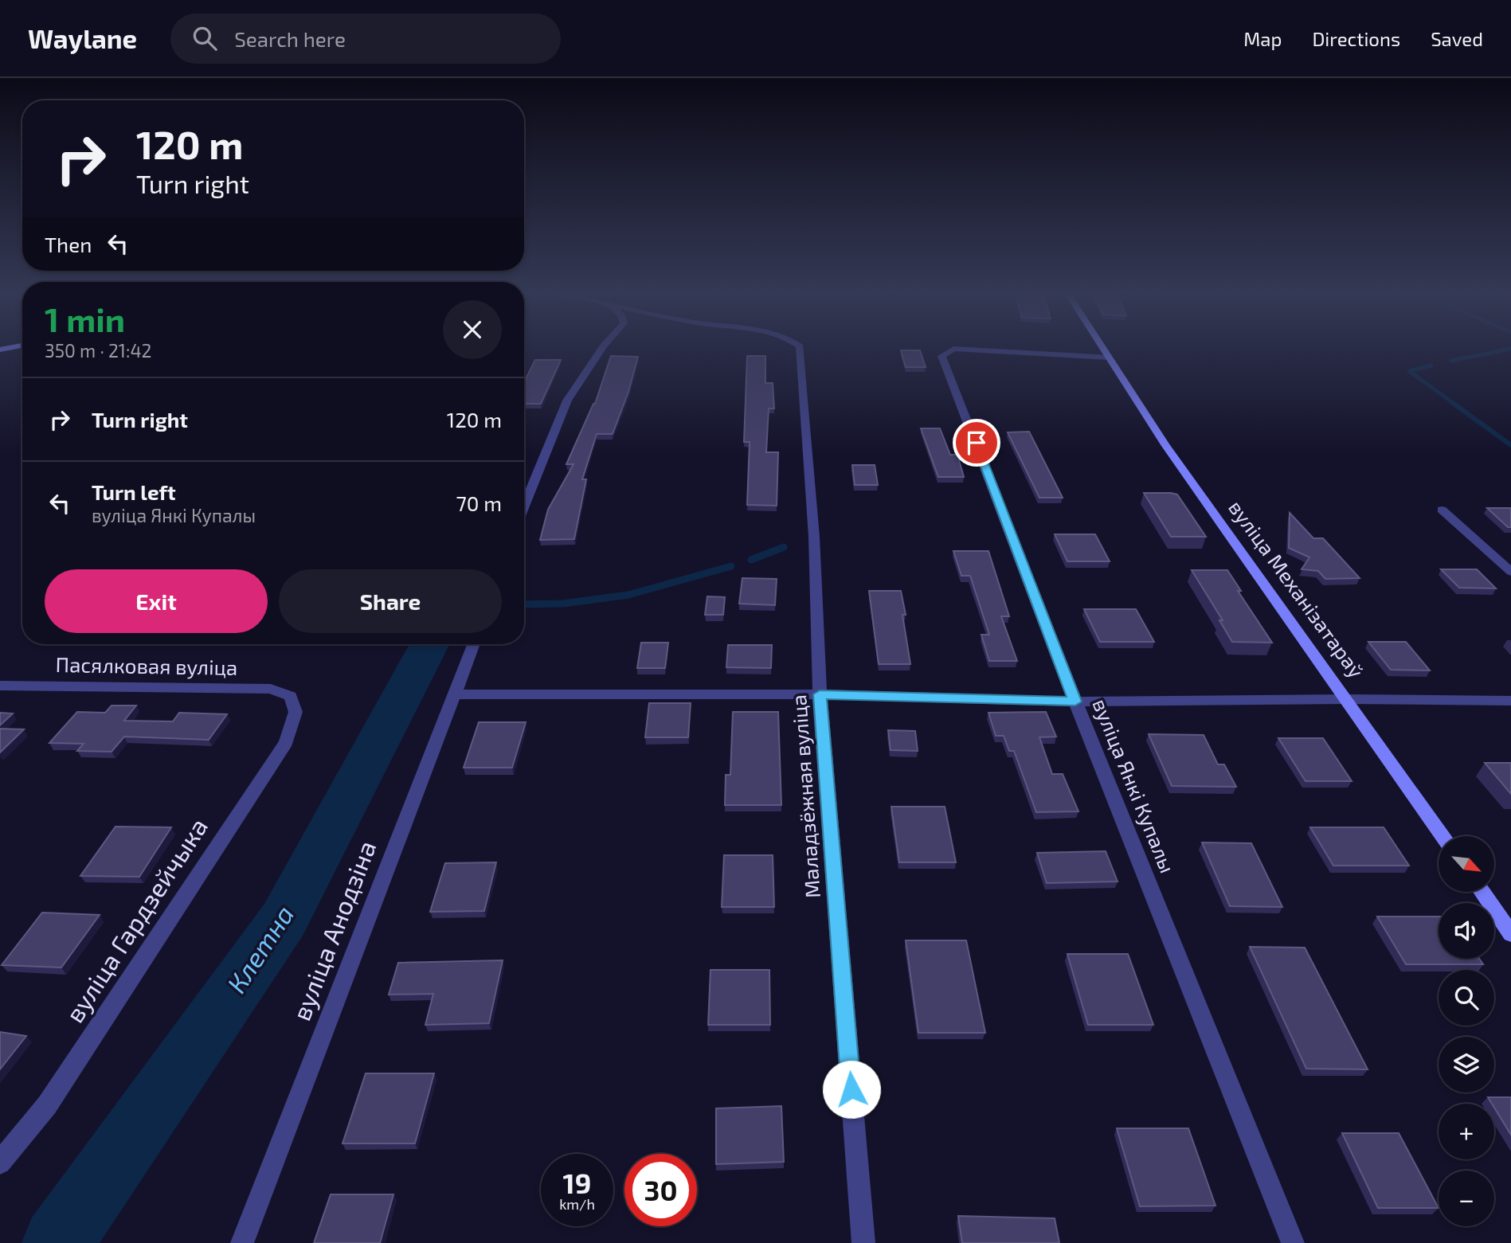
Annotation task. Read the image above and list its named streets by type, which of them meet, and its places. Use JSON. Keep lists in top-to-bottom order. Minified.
{"streets":{"street":["вуліца Механізатараў","Пасялковая вуліца","вуліца Янкі Купалы","Маладзёжная вуліца","вуліца Гардзейчыка","вуліца Анодзіна"]},"crossings":[["вуліца Механізатараў","вуліца Янкі Купалы"],["Пасялковая вуліца","вуліца Гардзейчыка"]],"water":["Клетна"],"north":"bottom right","page":{"header":"Waylane","search":"Search here","nav":["Map","Directions","Saved"],"turn":["120 m","Turn right"],"then":"Then","heading":["1 min","350 m · 21:42"],"list":[{"name":"Turn right","value":"120 m"},{"name":"Turn left","note":"вуліца Янкі Купалы","value":"70 m"}],"buttons":["Exit","Share"],"map_buttons":["+","−"],"speed":"19 km/h","limit":"30"}}
